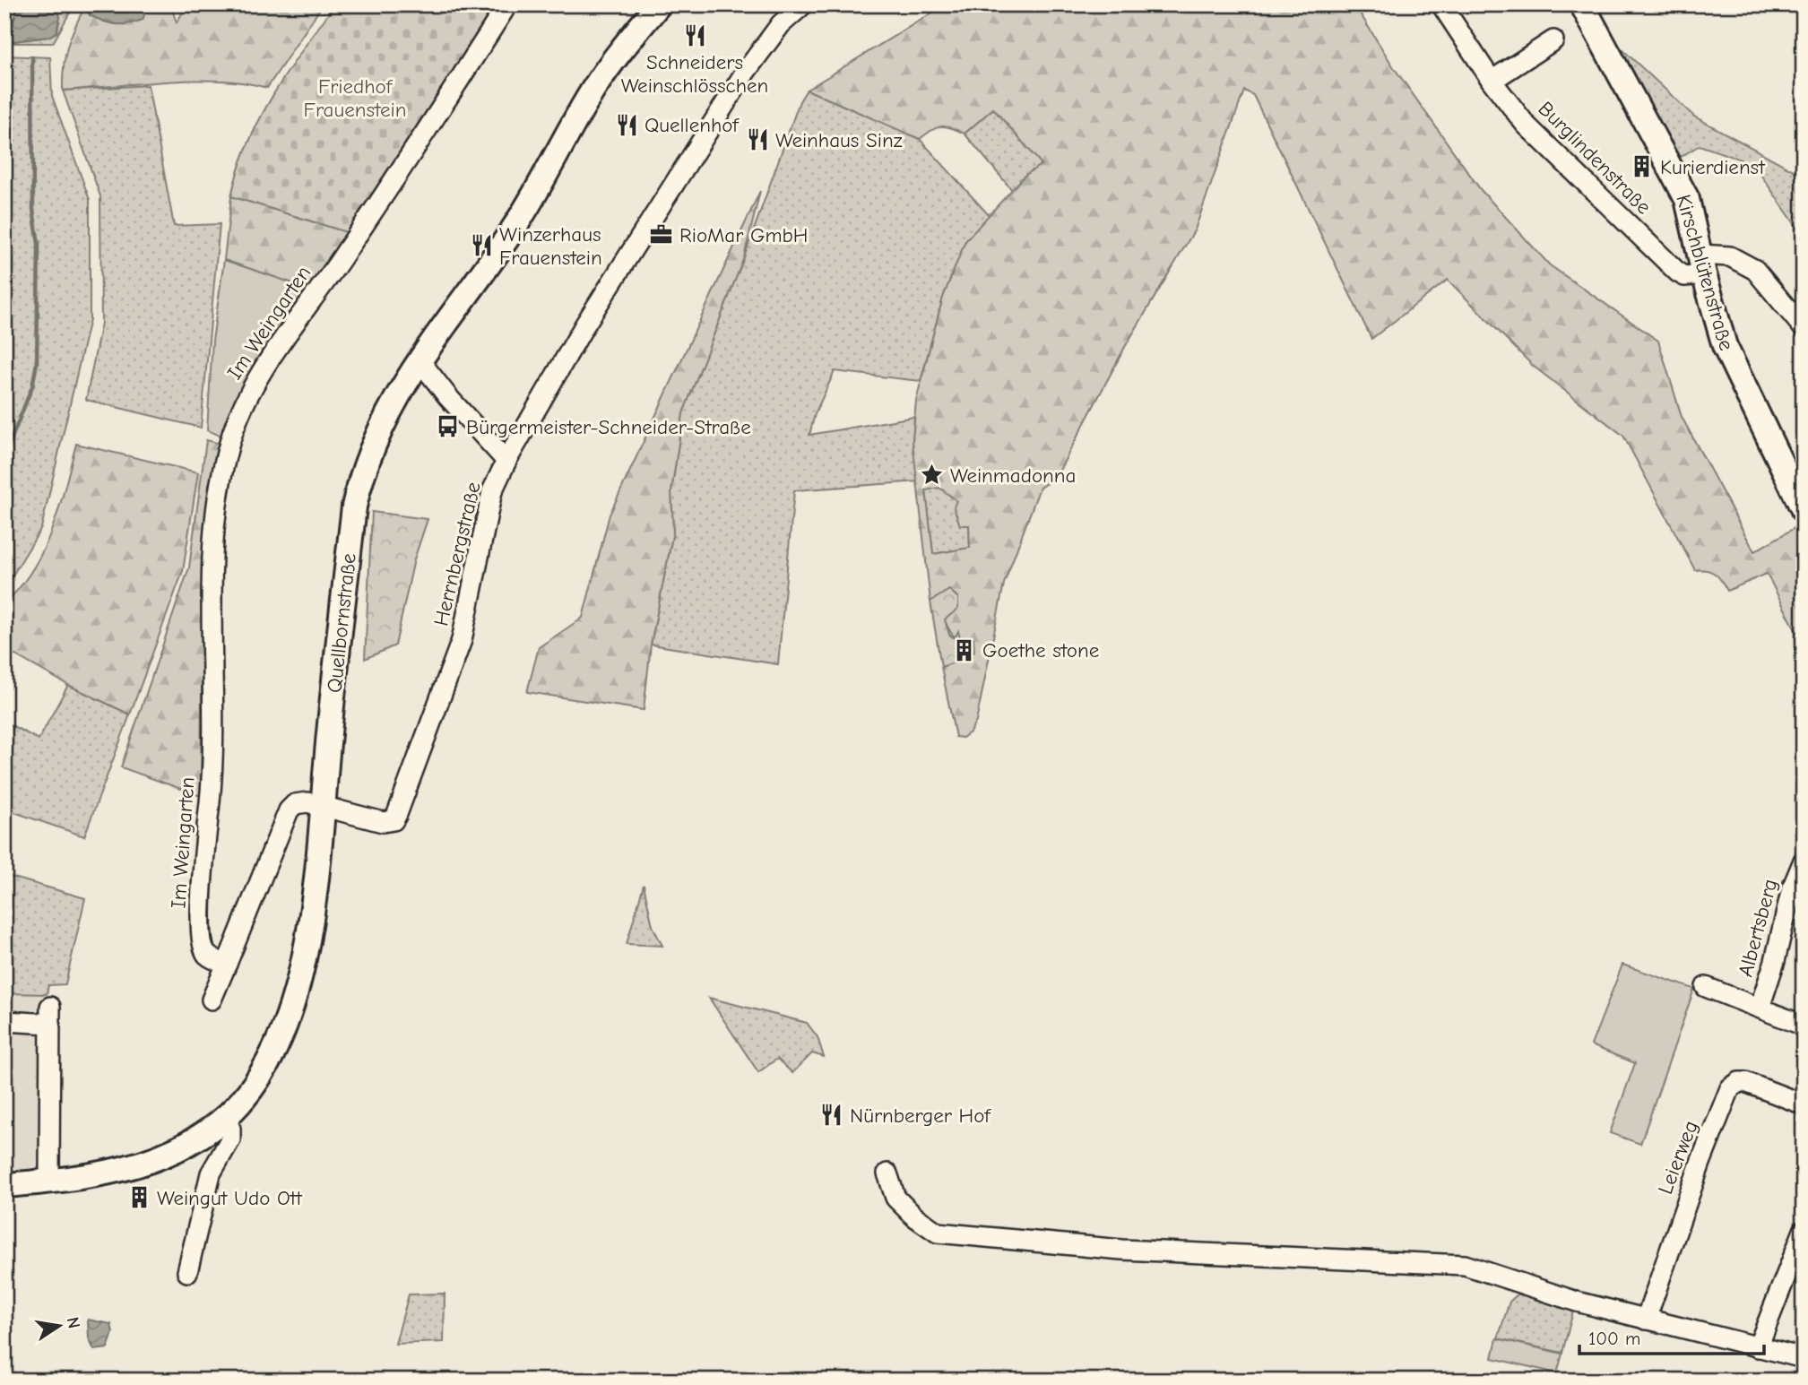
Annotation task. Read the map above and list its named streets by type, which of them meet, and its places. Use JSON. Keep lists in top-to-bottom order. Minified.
{"streets":{"main road":["Kirschblütenstraße","Quellbornstraße"],"street":["Burglindenstraße","Im Weingarten","Herrnbergstraße","Albertsberg","Leierweg"]},"crossings":[["Burglindenstraße","Kirschblütenstraße"],["Herrnbergstraße","Quellbornstraße"]],"parks":["Friedhof Frauenstein"],"places":{"restaurant":["Schneiders Weinschlösschen","Quellenhof","Weinhaus Sinz","Winzerhaus Frauenstein","Nürnberger Hof"],"building":["Kurierdienst","Goethe stone","Weingut Udo Ott"],"office":["RioMar GmbH"],"bus stop":["Bürgermeister-Schneider-Straße"],"place":["Weinmadonna"]},"scale_bar":"100 m","north":"right"}
